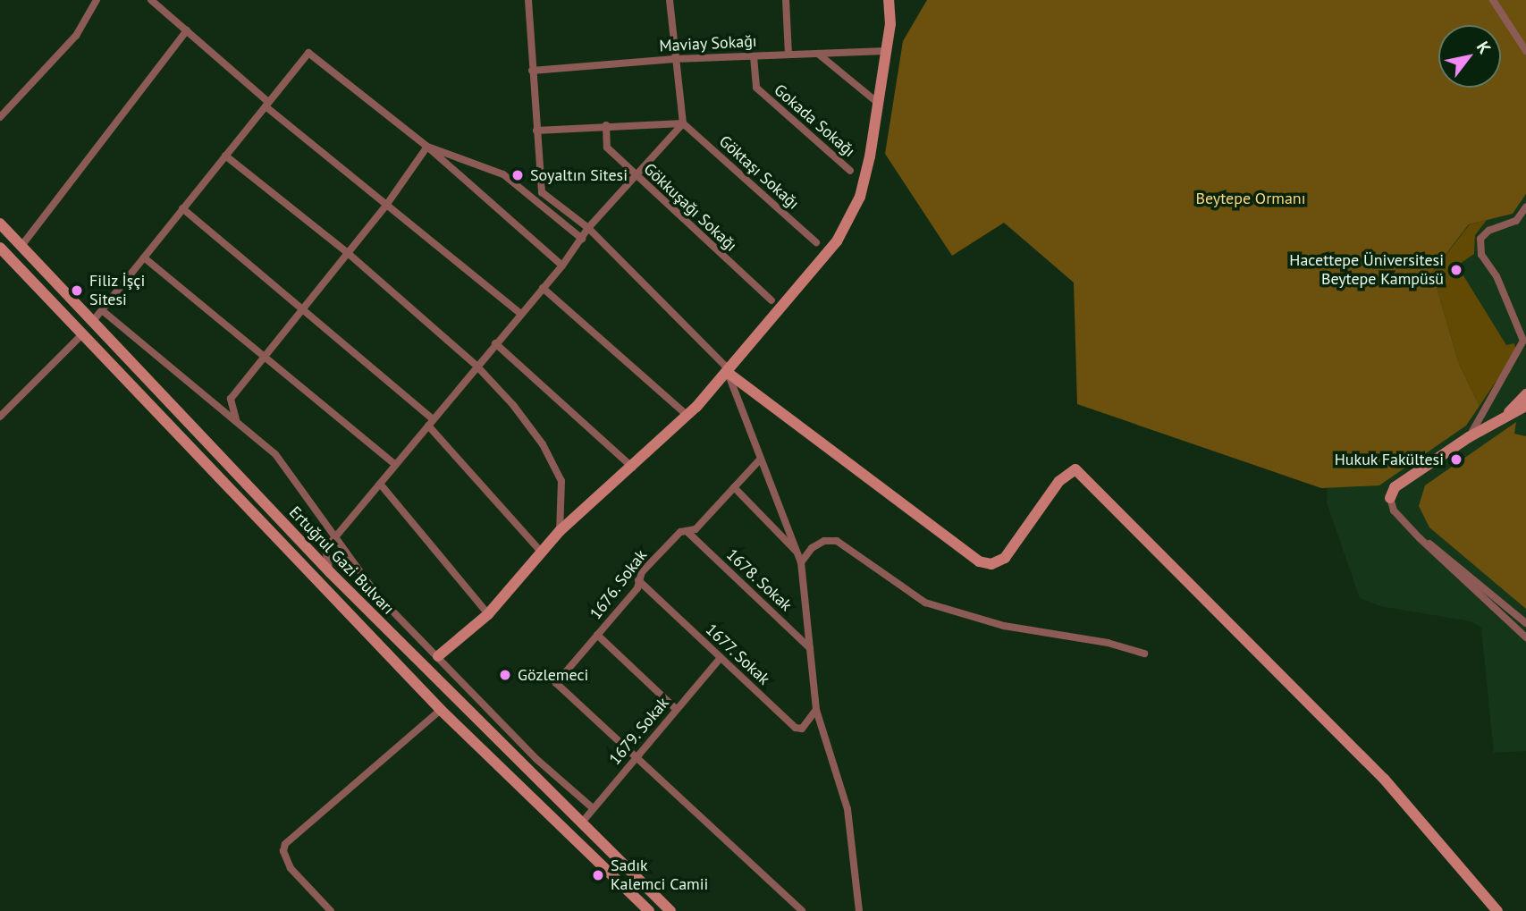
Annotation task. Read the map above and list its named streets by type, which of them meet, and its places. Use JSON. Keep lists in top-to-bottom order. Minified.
{"streets":{"street":["Maviay Sokağı","Gokada Sokağı","Göktaşı Sokağı","Gökkuşağı Sokağı","Ertuğrul Gazi Bulvarı","1678. Sokak","1676. Sokak","1677. Sokak","1679. Sokak"]},"crossings":[["Maviay Sokağı","Gokada Sokağı"],["Ertuğrul Gazi Bulvarı","1679. Sokak"],["1678. Sokak","1676. Sokak"],["1676. Sokak","1677. Sokak"],["1676. Sokak","1679. Sokak"],["1677. Sokak","1679. Sokak"]],"parks":["Beytepe Ormanı"],"places":["Soyaltın Sitesi","Hacettepe Üniversitesi Beytepe Kampüsü","Filiz İşçi Sitesi","Hukuk Fakültesi","Gözlemeci","Sadık Kalemci Camii"],"north":"top right"}
